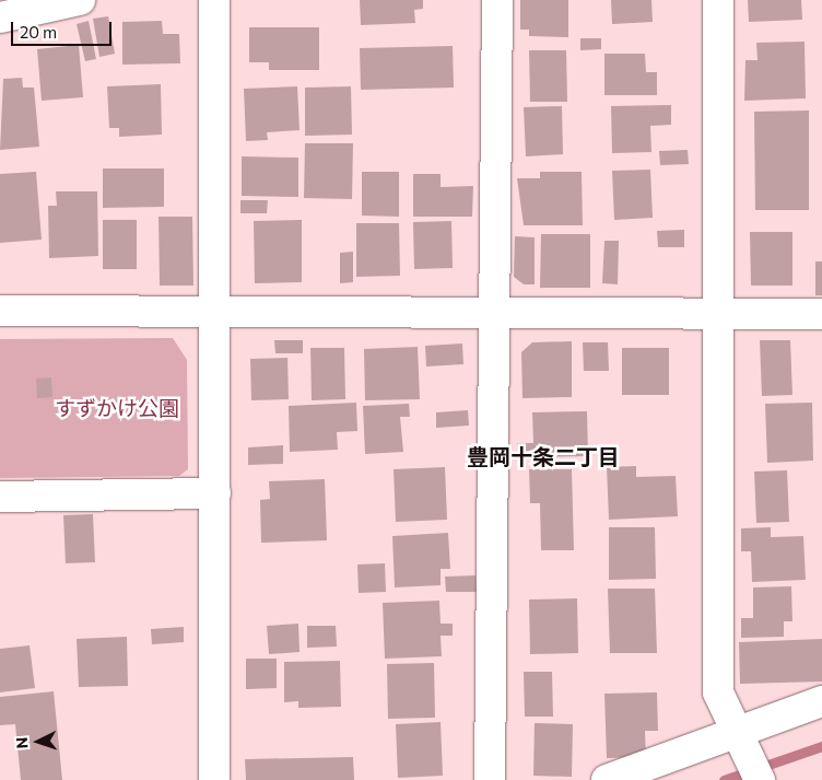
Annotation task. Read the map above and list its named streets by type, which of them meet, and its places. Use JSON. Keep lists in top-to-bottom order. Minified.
{"districts":["豊岡十条二丁目"],"parks":["すずかけ公園"],"scale_bar":"20 m","north":"left"}
